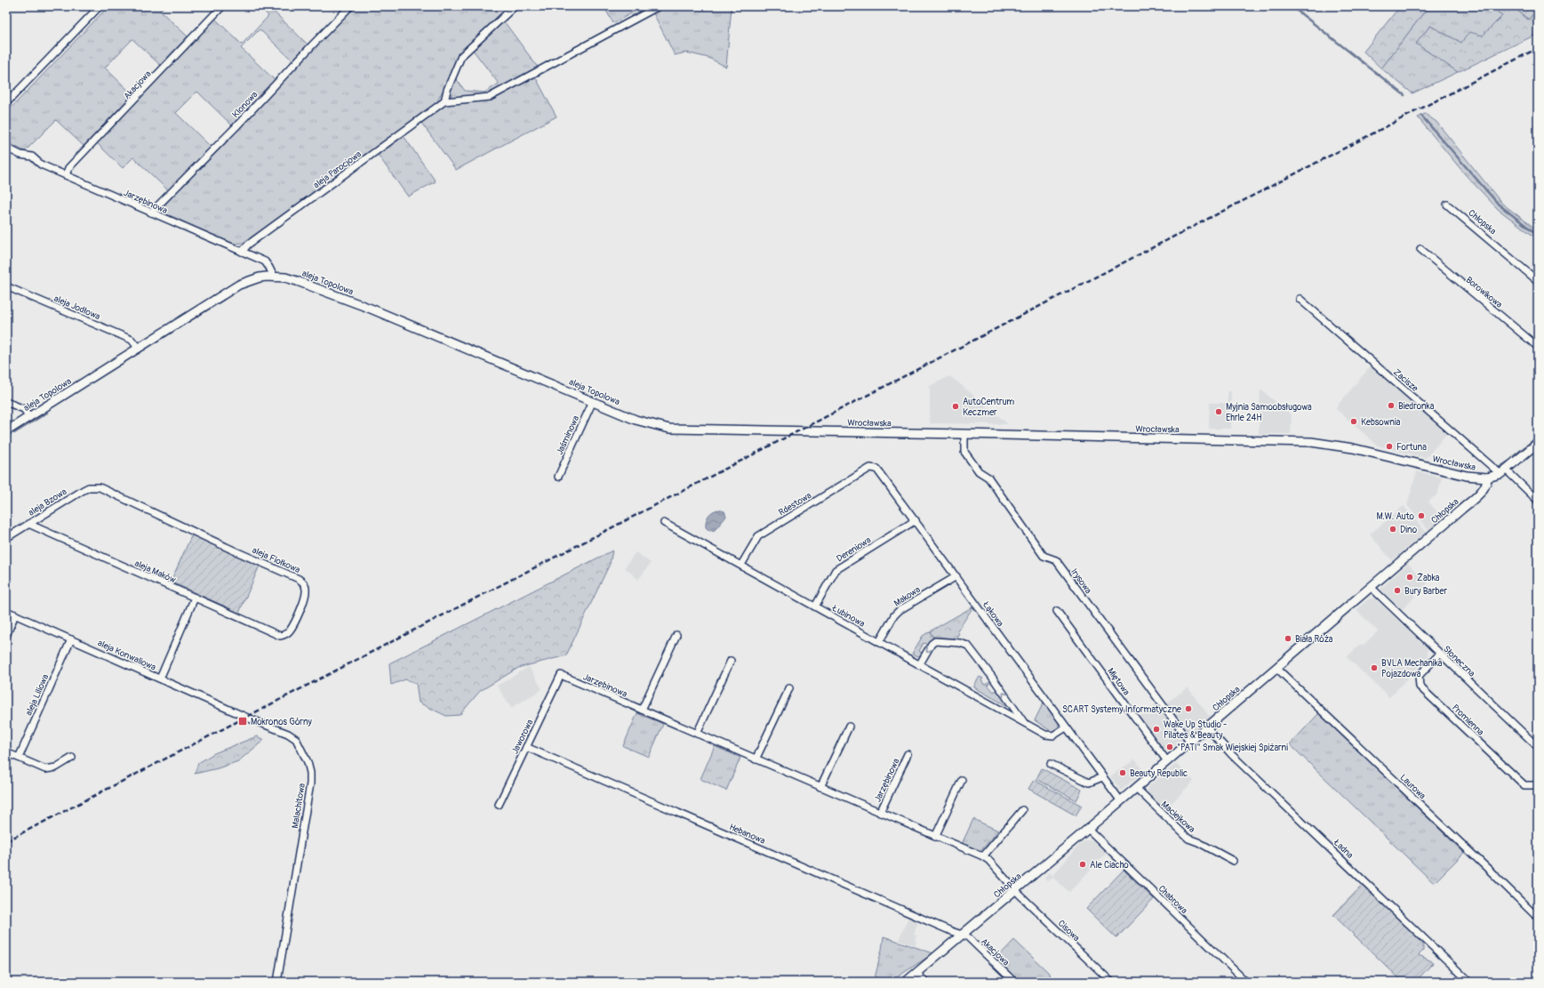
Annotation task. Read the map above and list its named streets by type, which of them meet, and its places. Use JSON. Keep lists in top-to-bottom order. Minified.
{"streets":{"street":["Akacjowa","Klonowa","aleja Parocjowa","Jarzębinowa","Chłopska","aleja Topolowa","Borowikowa","aleja Jodłowa","Zacisze","Wrocławska","Jaśminowa","aleja Bzowa","Rdestowa","Dereniowa","aleja Fiołkowa","aleja Maków","Irysowa","Makowa","Łąkowa","Łubinowa","aleja Konwaliowa","Słoneczna","Miętowa","aleja Liliowa","Promienna","Jaworowa","Laurowa","Malachitowa","Maciejkowa","Hebanowa","Ładna","Chabrowa","Cisowa"]},"crossings":[["Akacjowa","Jarzębinowa"],["Akacjowa","Chłopska"],["Akacjowa","Hebanowa"],["Klonowa","Jarzębinowa"],["aleja Parocjowa","Jarzębinowa"],["Jarzębinowa","Chłopska"],["Jarzębinowa","aleja Topolowa"],["Jarzębinowa","Jaworowa"],["Jarzębinowa","Cisowa"],["Chłopska","Wrocławska"],["Chłopska","Irysowa"],["Chłopska","Łąkowa"],["Chłopska","Słoneczna"],["Chłopska","Miętowa"],["Chłopska","Laurowa"],["Chłopska","Maciejkowa"],["Chłopska","Hebanowa"],["Chłopska","Ładna"],["Chłopska","Chabrowa"],["Chłopska","Cisowa"],["aleja Topolowa","aleja Jodłowa"],["aleja Topolowa","Wrocławska"],["aleja Topolowa","Jaśminowa"],["Wrocławska","Irysowa"],["aleja Bzowa","aleja Fiołkowa"],["aleja Bzowa","aleja Maków"],["Rdestowa","Łąkowa"],["Rdestowa","Łubinowa"],["Dereniowa","Łąkowa"],["Dereniowa","Łubinowa"],["aleja Fiołkowa","aleja Maków"],["Makowa","Łąkowa"],["Makowa","Łubinowa"],["Łąkowa","Łubinowa"],["aleja Konwaliowa","aleja Liliowa"],["aleja Konwaliowa","Malachitowa"],["Słoneczna","Promienna"],["Jaworowa","Hebanowa"]],"places":{"other":["Biedronka","AutoCentrum Keczmer","Myjnia Samoobsługowa Ehrle 24H","Kebsownia","Fortuna","M.W. Auto","Dino","Żabka","Bury Barber","Biała Róża","BVLA Mechanika Pojazdowa","SCART Systemy Informatyczne","Wake Up Studio - Pilates & Beauty","\"PATI\" Smak Wiejskiej Spiżarni","Beauty Republic","Ale Ciacho"],"transit":["Mokronos Górny"]}}
